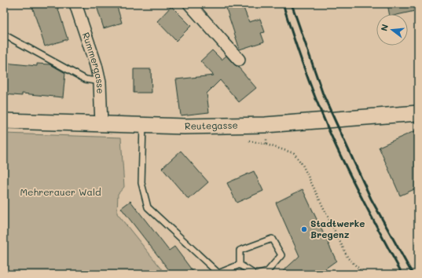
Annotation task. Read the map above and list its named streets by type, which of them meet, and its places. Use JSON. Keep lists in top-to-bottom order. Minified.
{"streets":{"street":["Rummergasse","Reutegasse"]},"crossings":[["Rummergasse","Reutegasse"]],"parks":["Mehrerauer Wald"],"places":["Stadtwerke Bregenz"],"north":"left"}
